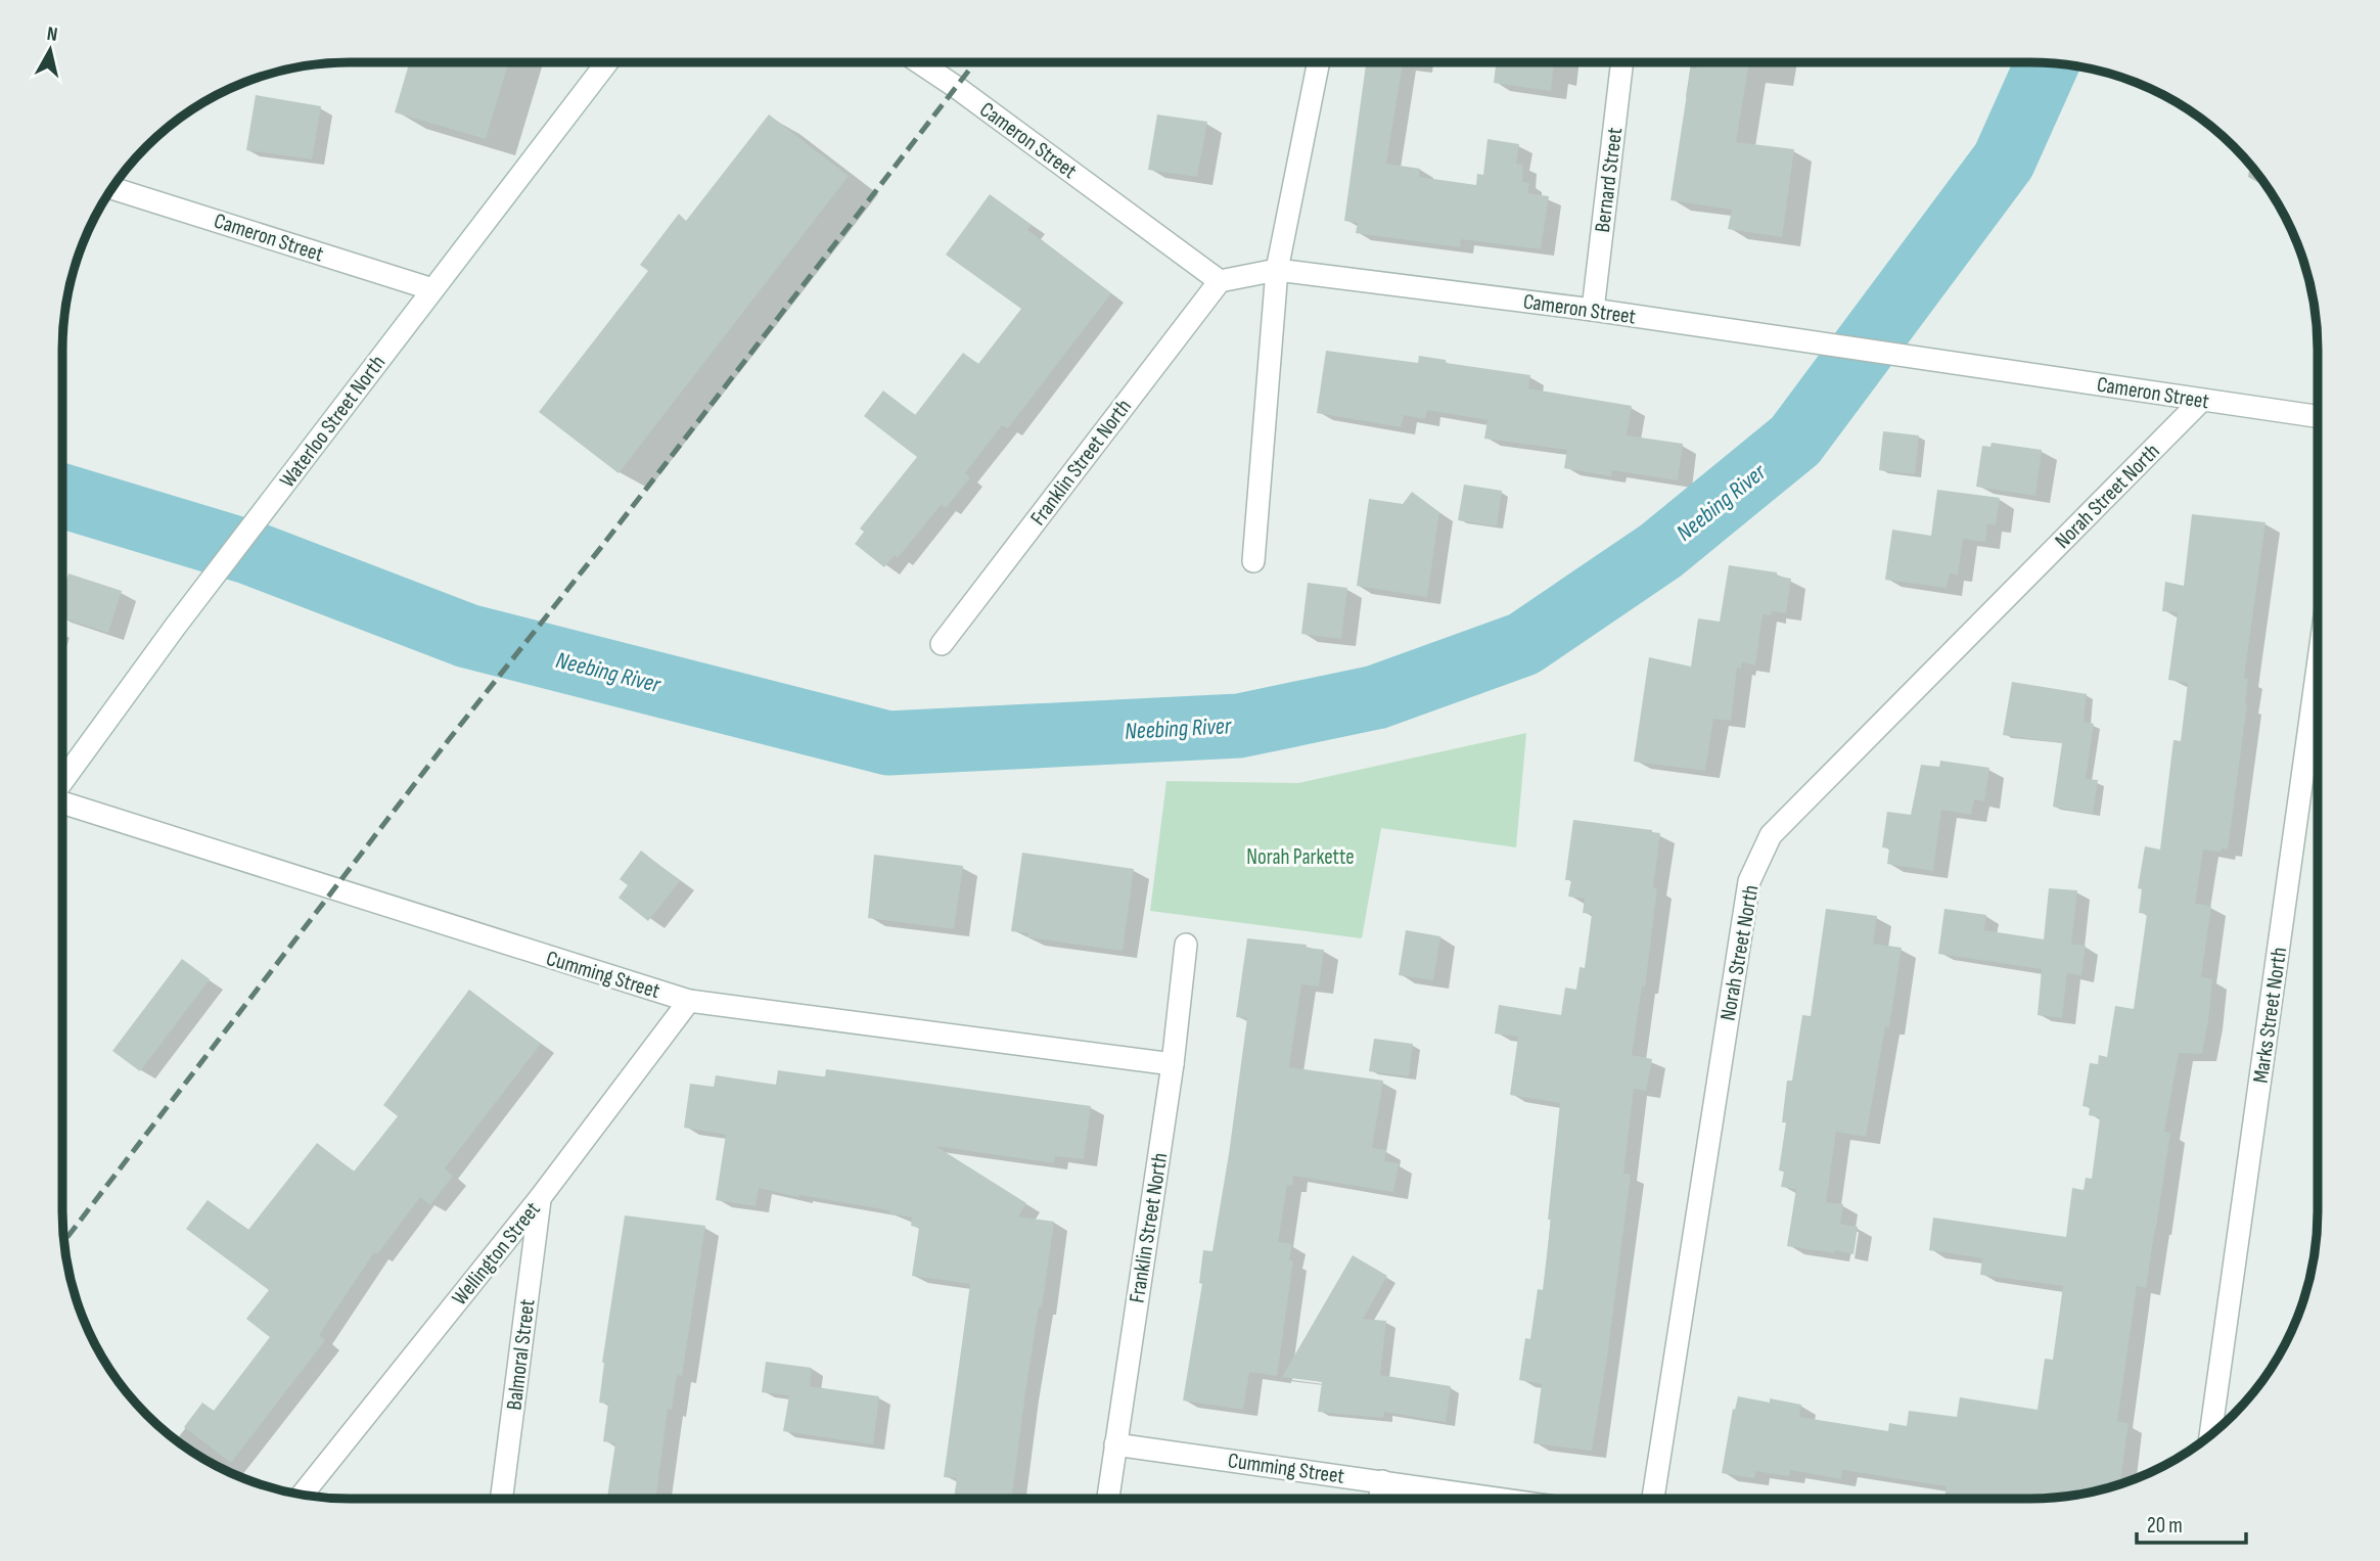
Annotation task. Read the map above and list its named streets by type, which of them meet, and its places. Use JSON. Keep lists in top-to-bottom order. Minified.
{"streets":{"street":["Cameron Street","Bernard Street","Waterloo Street North","Franklin Street North","Norah Street North","Cumming Street","Marks Street North","Wellington Street","Balmoral Street"]},"crossings":[["Cameron Street","Bernard Street"],["Cameron Street","Waterloo Street North"],["Cameron Street","Franklin Street North"],["Cameron Street","Norah Street North"],["Franklin Street North","Cumming Street"],["Cumming Street","Wellington Street"],["Wellington Street","Balmoral Street"]],"water":["Neebing River"],"parks":["Norah Parkette"],"scale_bar":"20 m","north":"top"}
